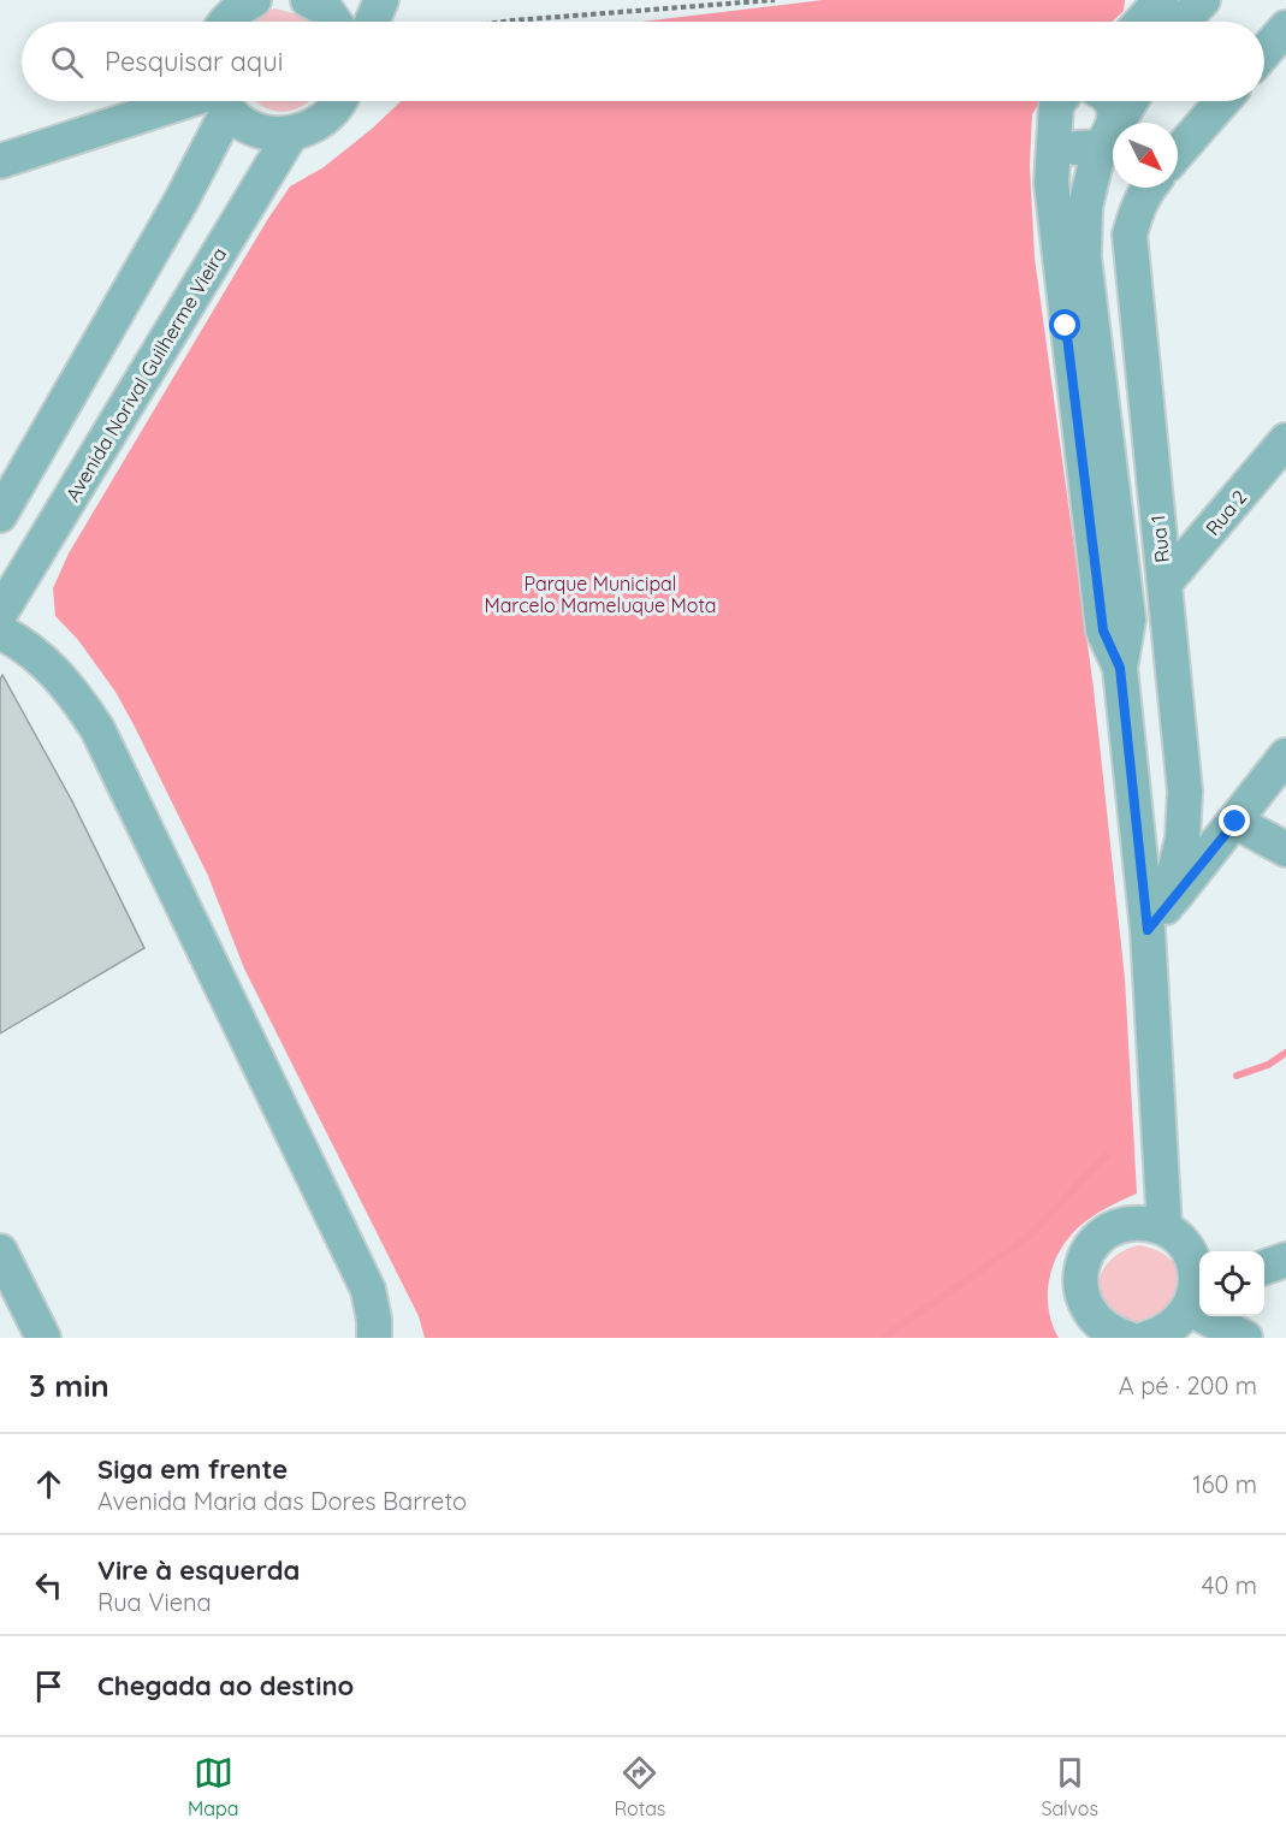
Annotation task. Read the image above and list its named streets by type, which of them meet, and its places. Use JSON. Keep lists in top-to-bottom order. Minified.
{"streets":{"street":["Avenida Norival Guilherme Vieira","Rua 2","Rua 1"]},"crossings":[["Rua 2","Rua 1"]],"parks":["Parque Municipal Marcelo Mameluque Mota"],"north":"bottom right","page":{"search":"Pesquisar aqui","heading":["3 min","A pé · 200 m"],"list":[["Siga em frente","Avenida Maria das Dores Barreto","160 m"],["Vire à esquerda","Rua Viena","40 m"],"Chegada ao destino"],"nav":["Mapa","Rotas","Salvos"]}}
